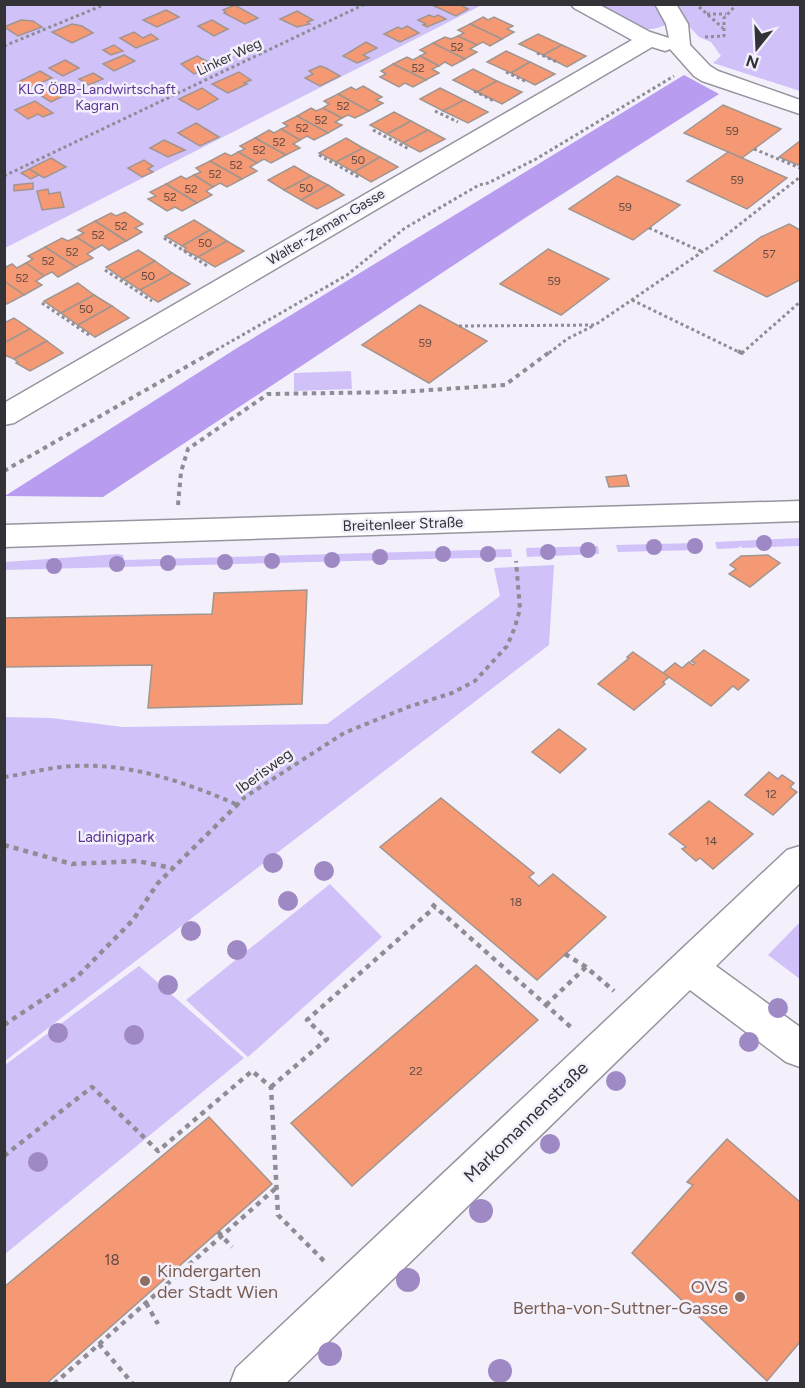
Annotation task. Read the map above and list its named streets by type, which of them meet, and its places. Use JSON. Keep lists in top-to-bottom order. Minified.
{"streets":{"street":["Walter-Zeman-Gasse","Breitenleer Straße","Markomannenstraße"],"path":["Linker Weg","Iberisweg"]},"parks":["KLG ÖBB-Landwirtschaft Kagran","Ladinigpark"],"places":["Kindergarten der Stadt Wien","OVS Bertha-von-Suttner-Gasse"],"house_numbers":["52","52","52","52","52","59","52","52","50","52","52","59","50","52","52","59","52","52","50","52","57","52","50","52","59","50","59","12","14","18","22","18"],"north":"bottom"}
